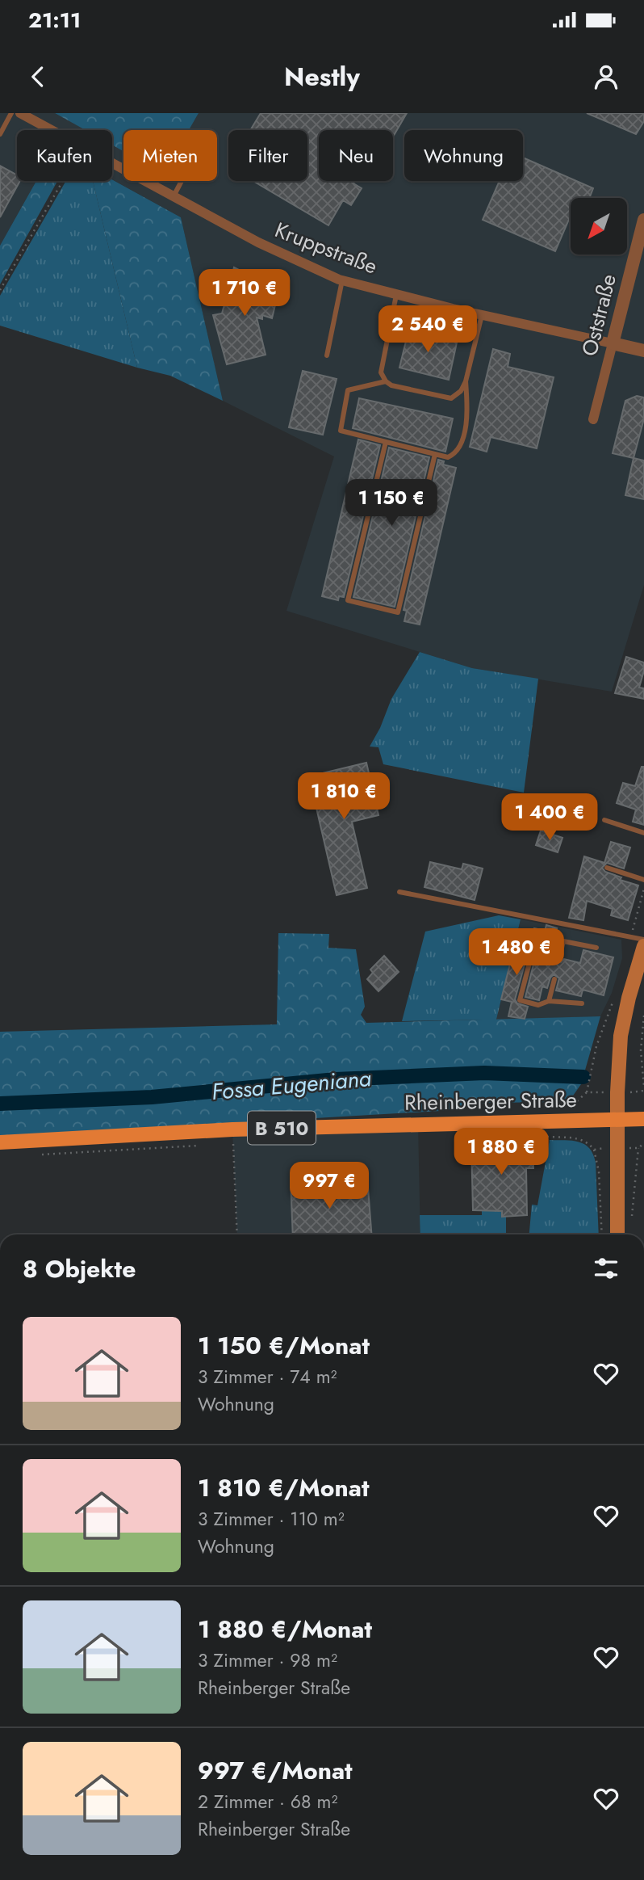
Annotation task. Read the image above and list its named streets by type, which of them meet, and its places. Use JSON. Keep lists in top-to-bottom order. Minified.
{"streets":{"main road":["Rheinberger Straße","B 510"],"street":["Kruppstraße","Oststraße"]},"crossings":[["Kruppstraße","Oststraße"]],"water":["Fossa Eugeniana"],"north":"bottom left","page":{"status":"21:11","header":"Nestly","chip":["Kaufen","Mieten","Filter","Neu","Wohnung"],"price":["1 710 €","2 540 €","1 150 €","1 810 €","1 400 €","1 480 €","1 880 €","997 €"],"heading":"8 Objekte","list":[{"name":"1 150 €/Monat","note":"3 Zimmer · 74 m² · Wohnung"},{"name":"1 810 €/Monat","note":"3 Zimmer · 110 m² · Wohnung"},{"name":"1 880 €/Monat","note":"3 Zimmer · 98 m² · Rheinberger Straße"},{"name":"997 €/Monat","note":"2 Zimmer · 68 m² · Rheinberger Straße"}]}}
